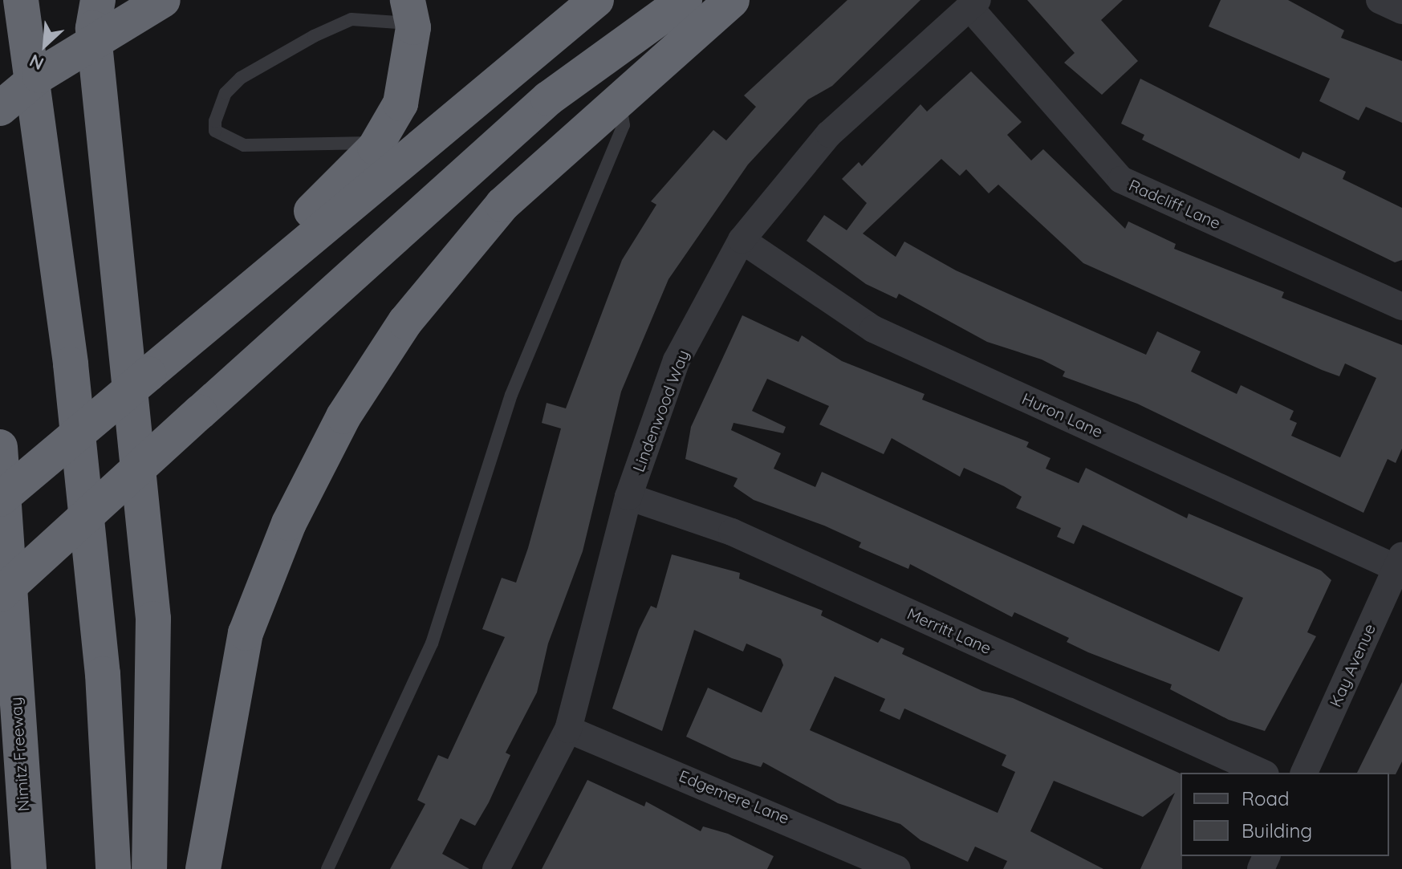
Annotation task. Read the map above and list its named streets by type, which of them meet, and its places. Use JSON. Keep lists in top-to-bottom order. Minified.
{"streets":{"highway":["Nimitz Freeway"],"street":["Radcliff Lane","Lindenwood Way","Huron Lane","Merritt Lane","Kay Avenue","Edgemere Lane"]},"crossings":[["Radcliff Lane","Lindenwood Way"],["Lindenwood Way","Huron Lane"],["Lindenwood Way","Merritt Lane"],["Lindenwood Way","Edgemere Lane"],["Huron Lane","Kay Avenue"]],"legend":["Road","Building"],"north":"bottom left"}
